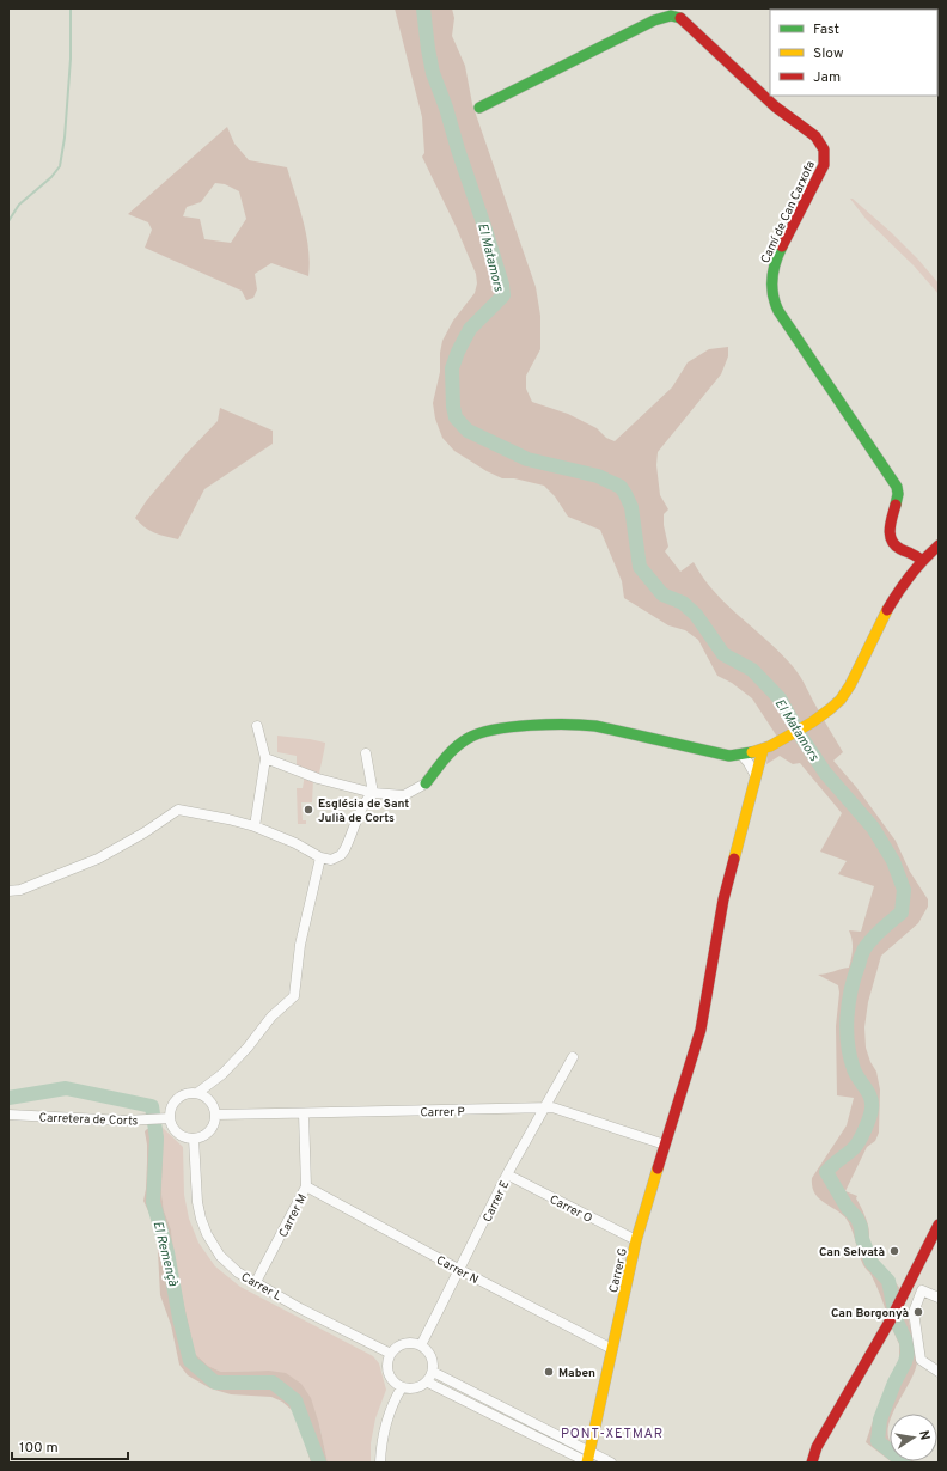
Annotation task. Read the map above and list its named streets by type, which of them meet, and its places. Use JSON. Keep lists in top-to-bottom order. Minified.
{"streets":{"street":["Camí de Can Carxofa","Carrer P","Carretera de Corts","Carrer E","Carrer O","Carrer M","Carrer N","Carrer G","Carrer L"]},"crossings":[["Carrer P","Carretera de Corts"],["Carrer P","Carrer E"],["Carrer P","Carrer M"],["Carrer P","Carrer G"],["Carrer P","Carrer L"],["Carretera de Corts","Carrer L"],["Carrer E","Carrer O"],["Carrer E","Carrer N"],["Carrer E","Carrer L"],["Carrer O","Carrer G"],["Carrer M","Carrer N"],["Carrer M","Carrer L"],["Carrer N","Carrer G"]],"districts":["PONT-XETMAR"],"water":["El Matamors","El Remençà"],"places":["Església de Sant Julià de Corts","Can Selvatà","Can Borgonyà","Maben"],"legend":["Fast","Slow","Jam"],"scale_bar":"100 m","north":"right"}
